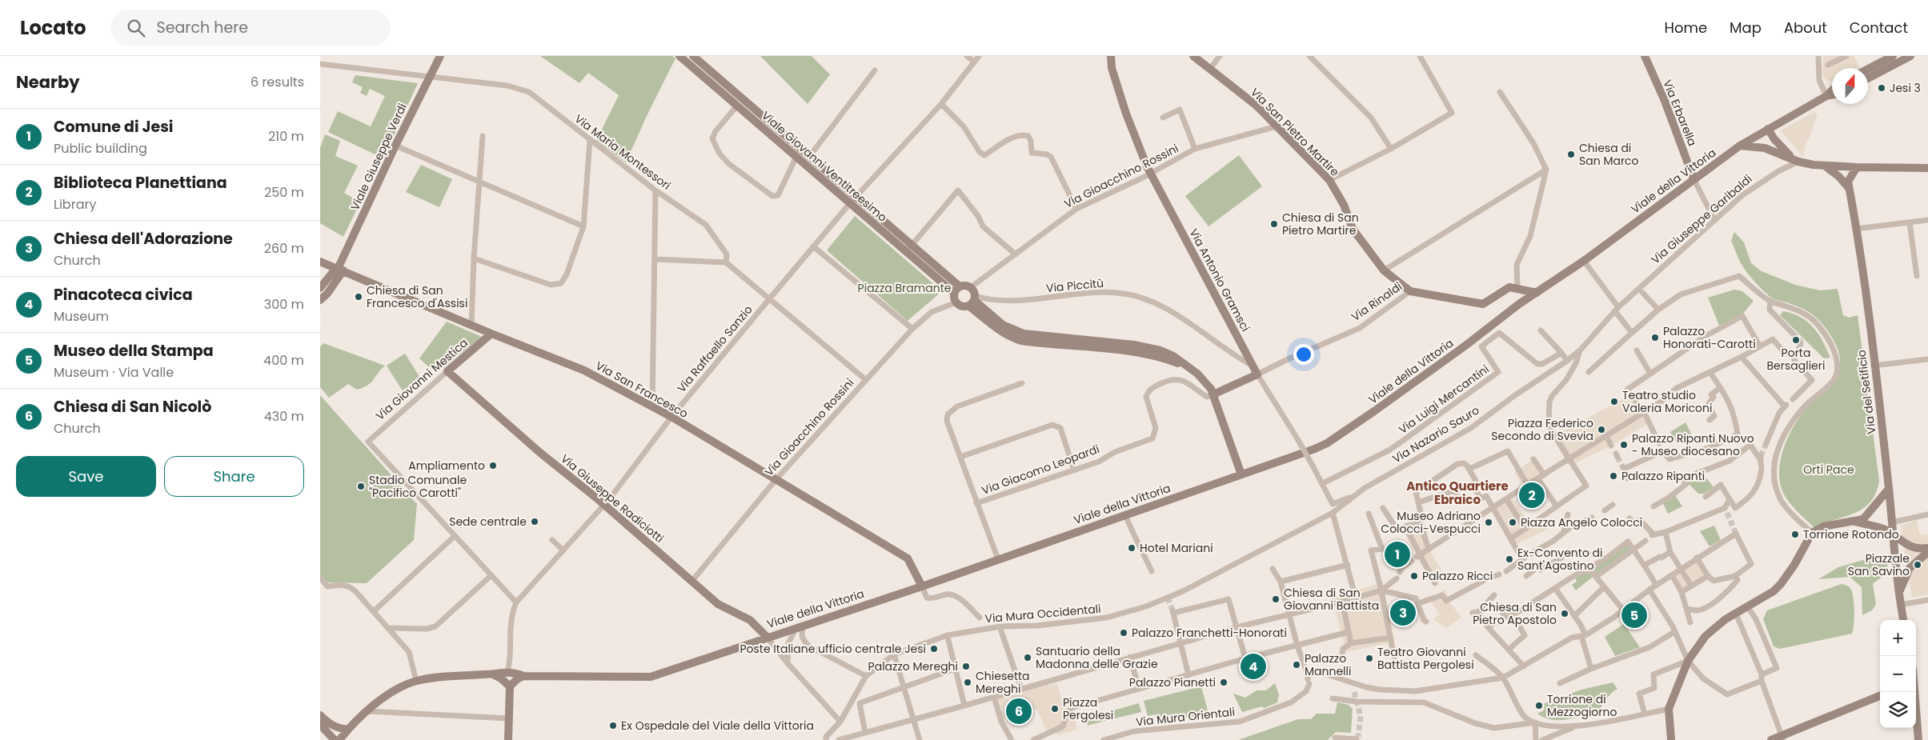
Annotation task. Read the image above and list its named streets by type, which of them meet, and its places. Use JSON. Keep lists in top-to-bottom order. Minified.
{"streets":{"main road":["Via Erbarella","Via San Pietro Martire","Viale Giuseppe Verdi","Viale Giovanni Ventitreesimo","Viale della Vittoria","Via Antonio Gramsci","Via Rinaldi","Via Giovanni Mestica","Via San Francesco","Via del Setificio","Via Giuseppe Radiciotti"],"street":["Via Maria Montessori","Via Gioacchino Rossini","Via Giuseppe Garibaldi","Via Piccitù","Via Raffaello Sanzio","Via Luigi Mercantini","Via Nazario Sauro","Via Giacomo Leopardi","Via Mura Occidentali","Via Mura Orientali"]},"crossings":[["Via Erbarella","Viale della Vittoria"],["Via San Pietro Martire","Via Gioacchino Rossini"],["Via San Pietro Martire","Via Rinaldi"],["Via Maria Montessori","Viale Giuseppe Verdi"],["Viale Giuseppe Verdi","Via San Francesco"],["Viale Giovanni Ventitreesimo","Via Gioacchino Rossini"],["Viale Giovanni Ventitreesimo","Via Piccitù"],["Viale Giovanni Ventitreesimo","Via Raffaello Sanzio"],["Via Gioacchino Rossini","Via Antonio Gramsci"],["Via Gioacchino Rossini","Via Piccitù"],["Via Gioacchino Rossini","Via San Francesco"],["Via Gioacchino Rossini","Via Giuseppe Radiciotti"],["Viale della Vittoria","Via Rinaldi"],["Viale della Vittoria","Via Raffaello Sanzio"],["Viale della Vittoria","Via San Francesco"],["Viale della Vittoria","Via Giuseppe Radiciotti"],["Via Giuseppe Garibaldi","Via Nazario Sauro"],["Via Antonio Gramsci","Via Piccitù"],["Via Antonio Gramsci","Via Rinaldi"],["Via Antonio Gramsci","Via Luigi Mercantini"],["Via Antonio Gramsci","Via Nazario Sauro"],["Via Rinaldi","Via Giacomo Leopardi"],["Via Raffaello Sanzio","Via San Francesco"],["Via Raffaello Sanzio","Via Giuseppe Radiciotti"],["Via Giovanni Mestica","Via San Francesco"],["Via Giovanni Mestica","Via Giuseppe Radiciotti"],["Via Nazario Sauro","Via Mura Occidentali"]],"districts":["Antico Quartiere Ebraico"],"parks":["Piazza Bramante","Orti Pace"],"places":["Jesi 3","Chiesa di San Marco","Chiesa di San Pietro Martire","Chiesa di San Francesco d'Assisi","Palazzo Honorati-Carotti","Porta Bersaglieri","Teatro studio Valeria Moriconi","Piazza Federico Secondo di Svevia","Palazzo Ripanti Nuovo - Museo diocesano","Ampliamento","Palazzo Ripanti","Stadio Comunale \"Pacifico Carotti\"","Sede centrale","Museo Adriano Colocci-Vespucci","Piazza Angelo Colocci","Torrione Rotondo","Hotel Mariani","Ex-Convento di Sant'Agostino","Piazzale San Savino","Palazzo Ricci","Chiesa di San Giovanni Battista","Chiesa di San Pietro Apostolo","Palazzo Franchetti-Honorati","Poste Italiane ufficio centrale Jesi","Santuario della Madonna delle Grazie","Teatro Giovanni Battista Pergolesi","Palazzo Mannelli","Palazzo Mereghi","Chiesetta Mereghi","Palazzo Pianetti","Torrione di Mezzogiorno","Piazza Pergolesi","Ex Ospedale del Viale della Vittoria"],"north":"top","page":{"header":"Locato","search":"Search here","nav":["Home","Map","About","Contact"],"heading":["Nearby","6 results"],"list":[{"mark":"1","name":"Comune di Jesi","note":"Public building","value":"210 m"},{"mark":"2","name":"Biblioteca Planettiana","note":"Library","value":"250 m"},{"mark":"3","name":"Chiesa dell'Adorazione","note":"Church","value":"260 m"},{"mark":"4","name":"Pinacoteca civica","note":"Museum","value":"300 m"},{"mark":"5","name":"Museo della Stampa","note":"Museum · Via Valle","value":"400 m"},{"mark":"6","name":"Chiesa di San Nicolò","note":"Church","value":"430 m"}],"buttons":["Save","Share"],"pins":["2","1","3","5","4","6"],"map_buttons":["+","−"]}}
